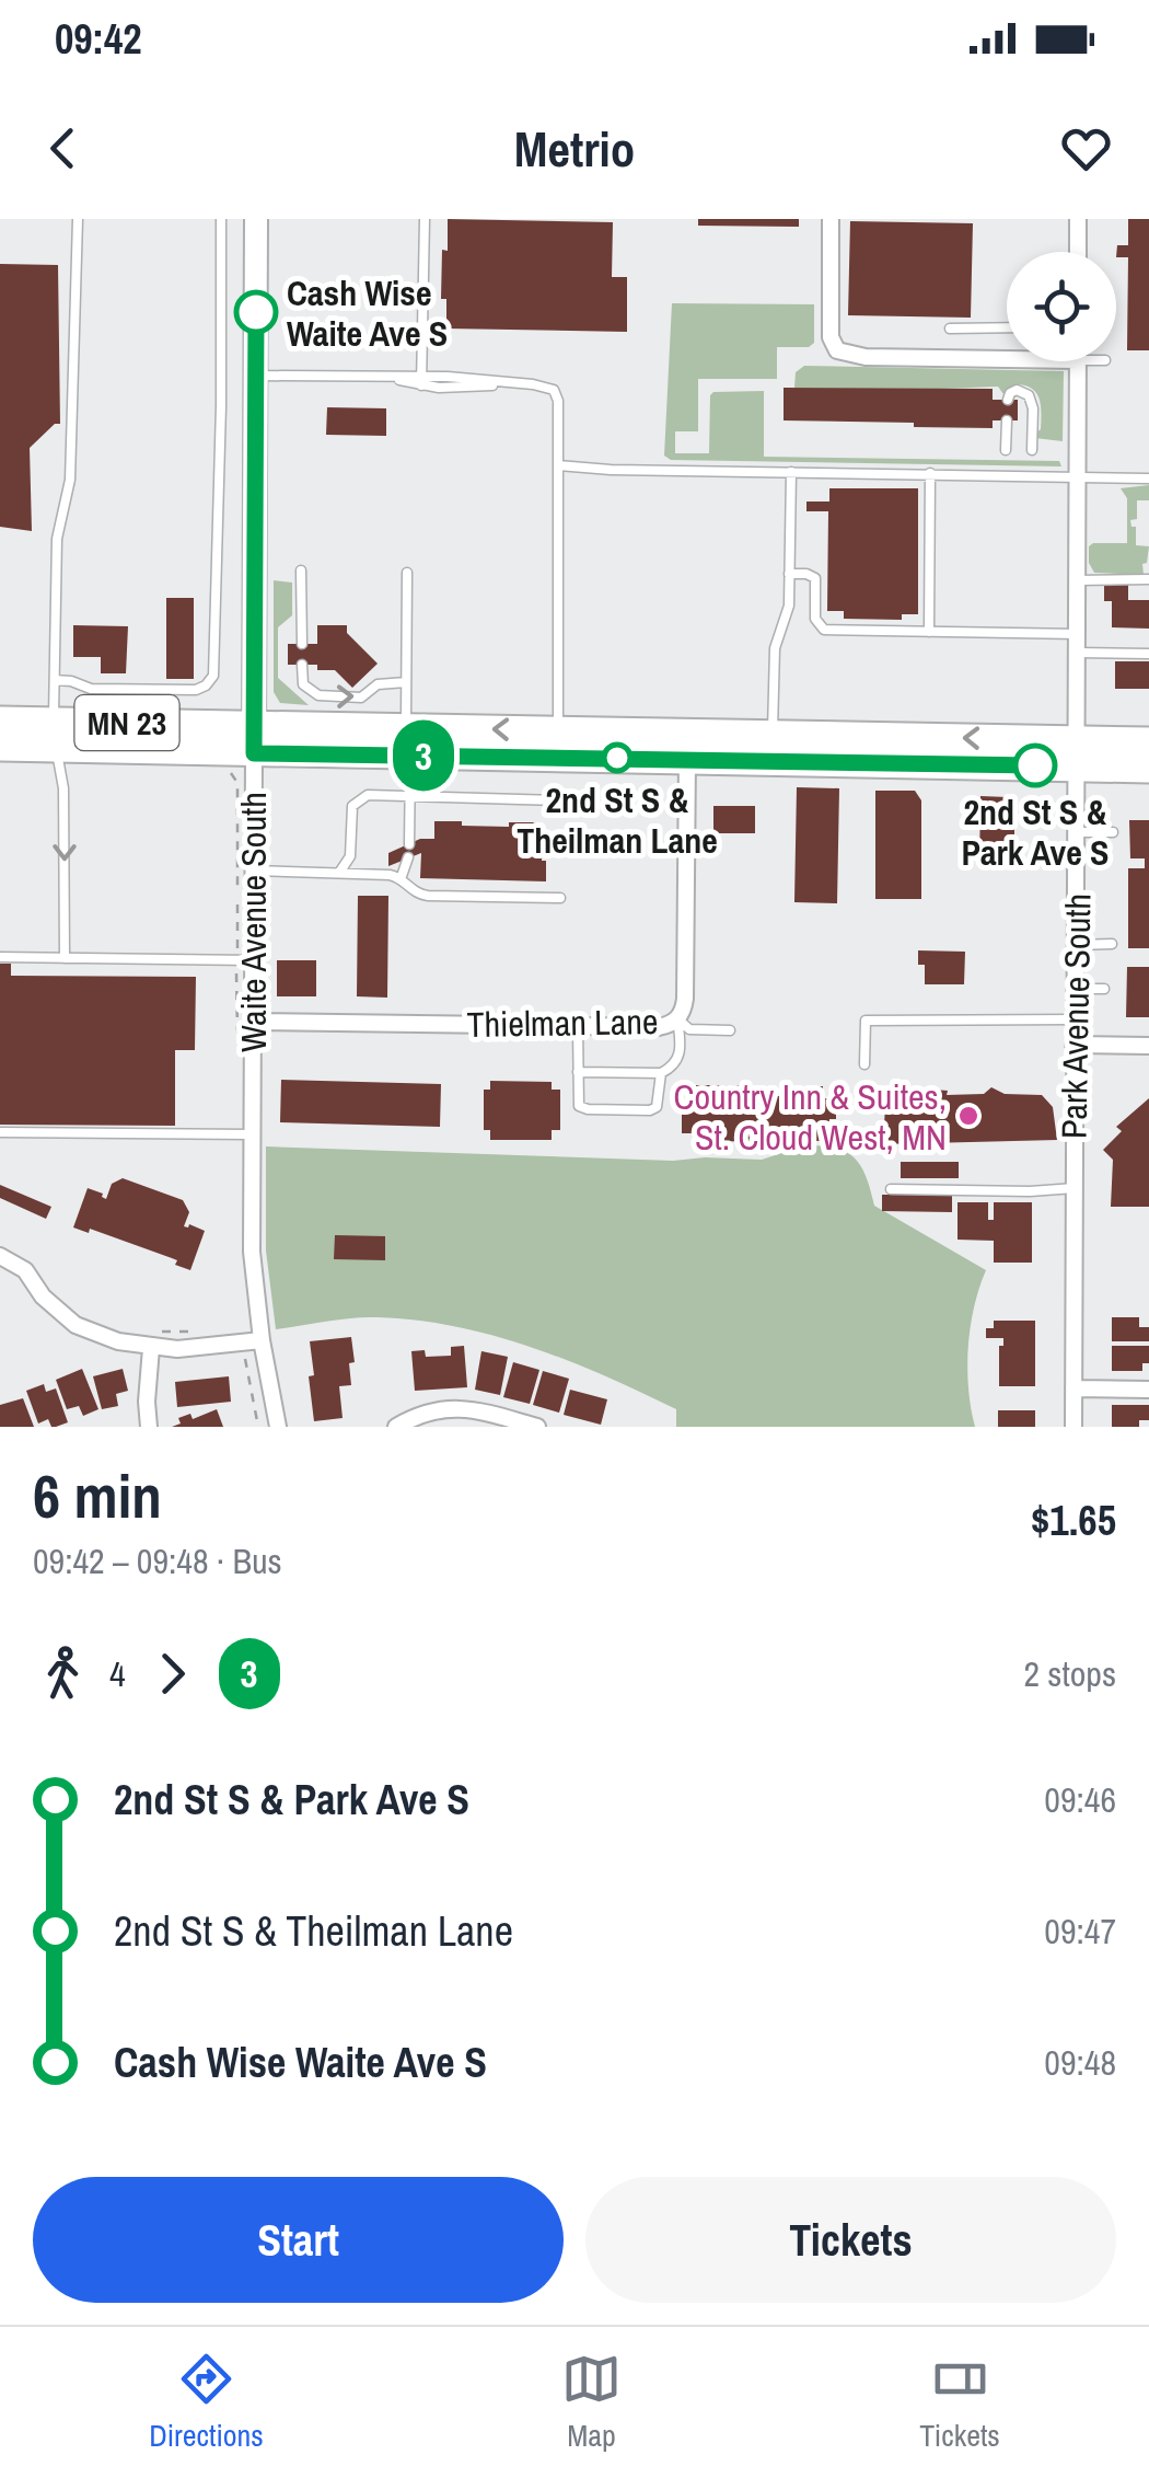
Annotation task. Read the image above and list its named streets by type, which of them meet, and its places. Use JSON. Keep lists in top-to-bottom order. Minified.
{"streets":{"highway":["MN 23"],"street":["Waite Avenue South","Park Avenue South","Thielman Lane"]},"crossings":[["MN 23","Waite Avenue South"],["MN 23","Park Avenue South"],["MN 23","Thielman Lane"],["Waite Avenue South","Thielman Lane"]],"places":["Cash Wise Waite Ave S","2nd St S & Theilman Lane","2nd St S & Park Ave S","Country Inn & Suites, St. Cloud West, MN"],"lines":["bus line 3"],"page":{"status":"09:42","header":"Metrio","on_map":"3","heading":["6 min","09:42 – 09:48 · Bus","$1.65"],"legs":["4","3","2 stops"],"list":[{"name":"2nd St S & Park Ave S","value":"09:46"},{"name":"2nd St S & Theilman Lane","value":"09:47"},{"name":"Cash Wise Waite Ave S","value":"09:48"}],"buttons":["Start","Tickets"],"tabs":["Directions","Map","Tickets"]}}
